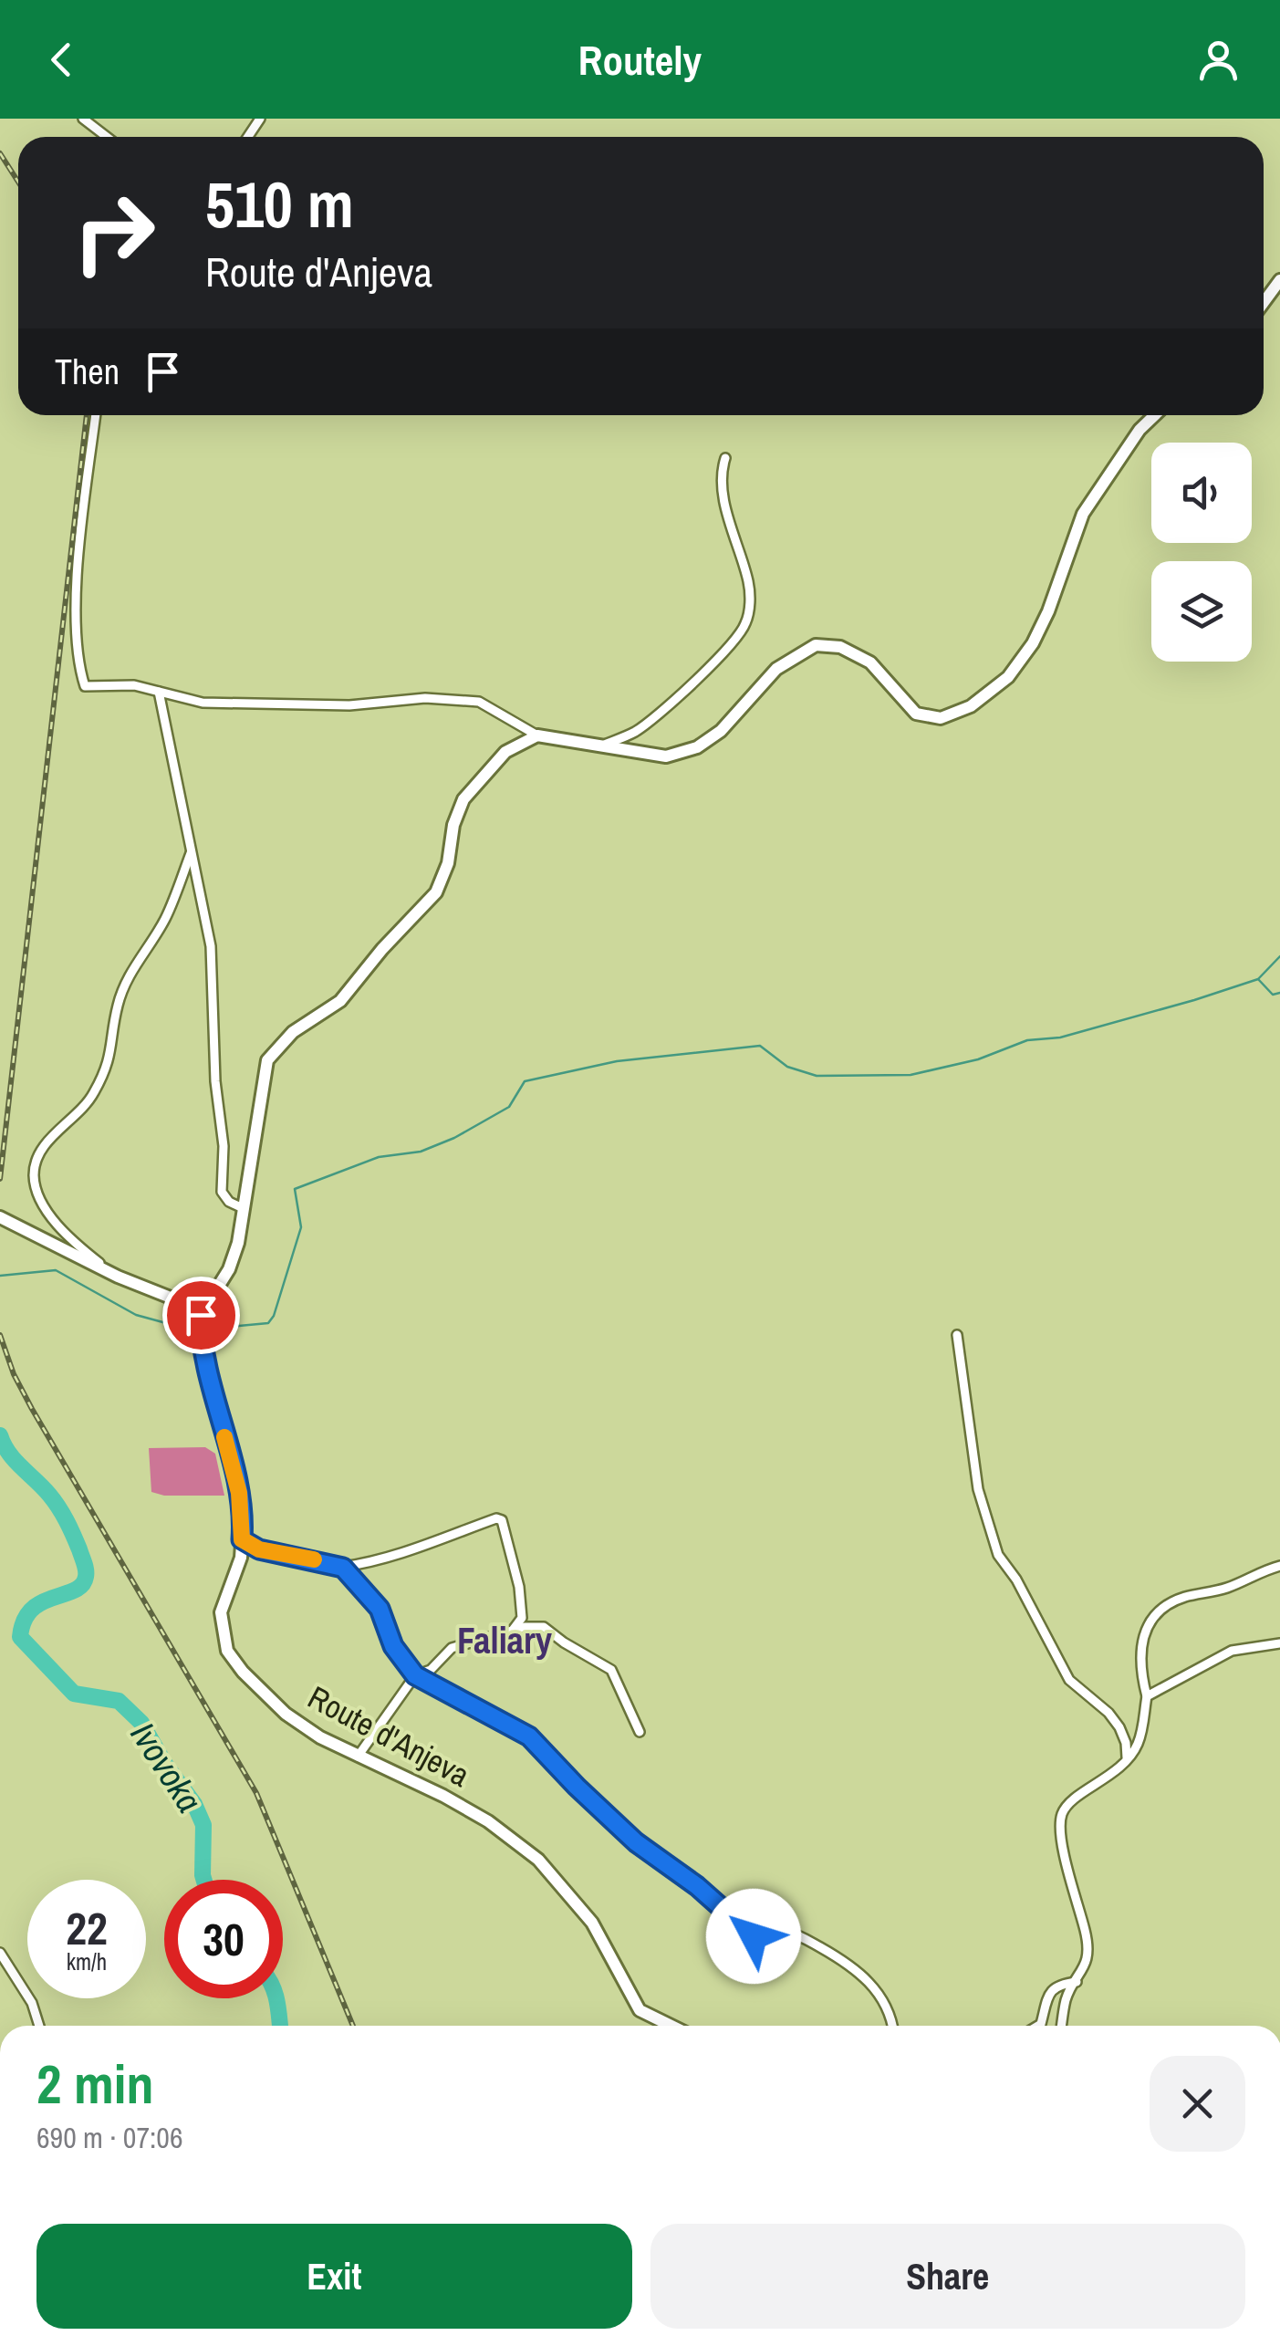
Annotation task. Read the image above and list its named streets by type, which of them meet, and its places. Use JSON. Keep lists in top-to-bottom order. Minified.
{"streets":{"street":["Route d'Anjeva"]},"districts":["Faliary"],"water":["Ivovoka"],"page":{"header":"Routely","turn":["510 m","Route d'Anjeva"],"then":"Then","speed":"22 km/h","limit":"30","heading":["2 min","690 m · 07:06"],"buttons":["Exit","Share"]}}
